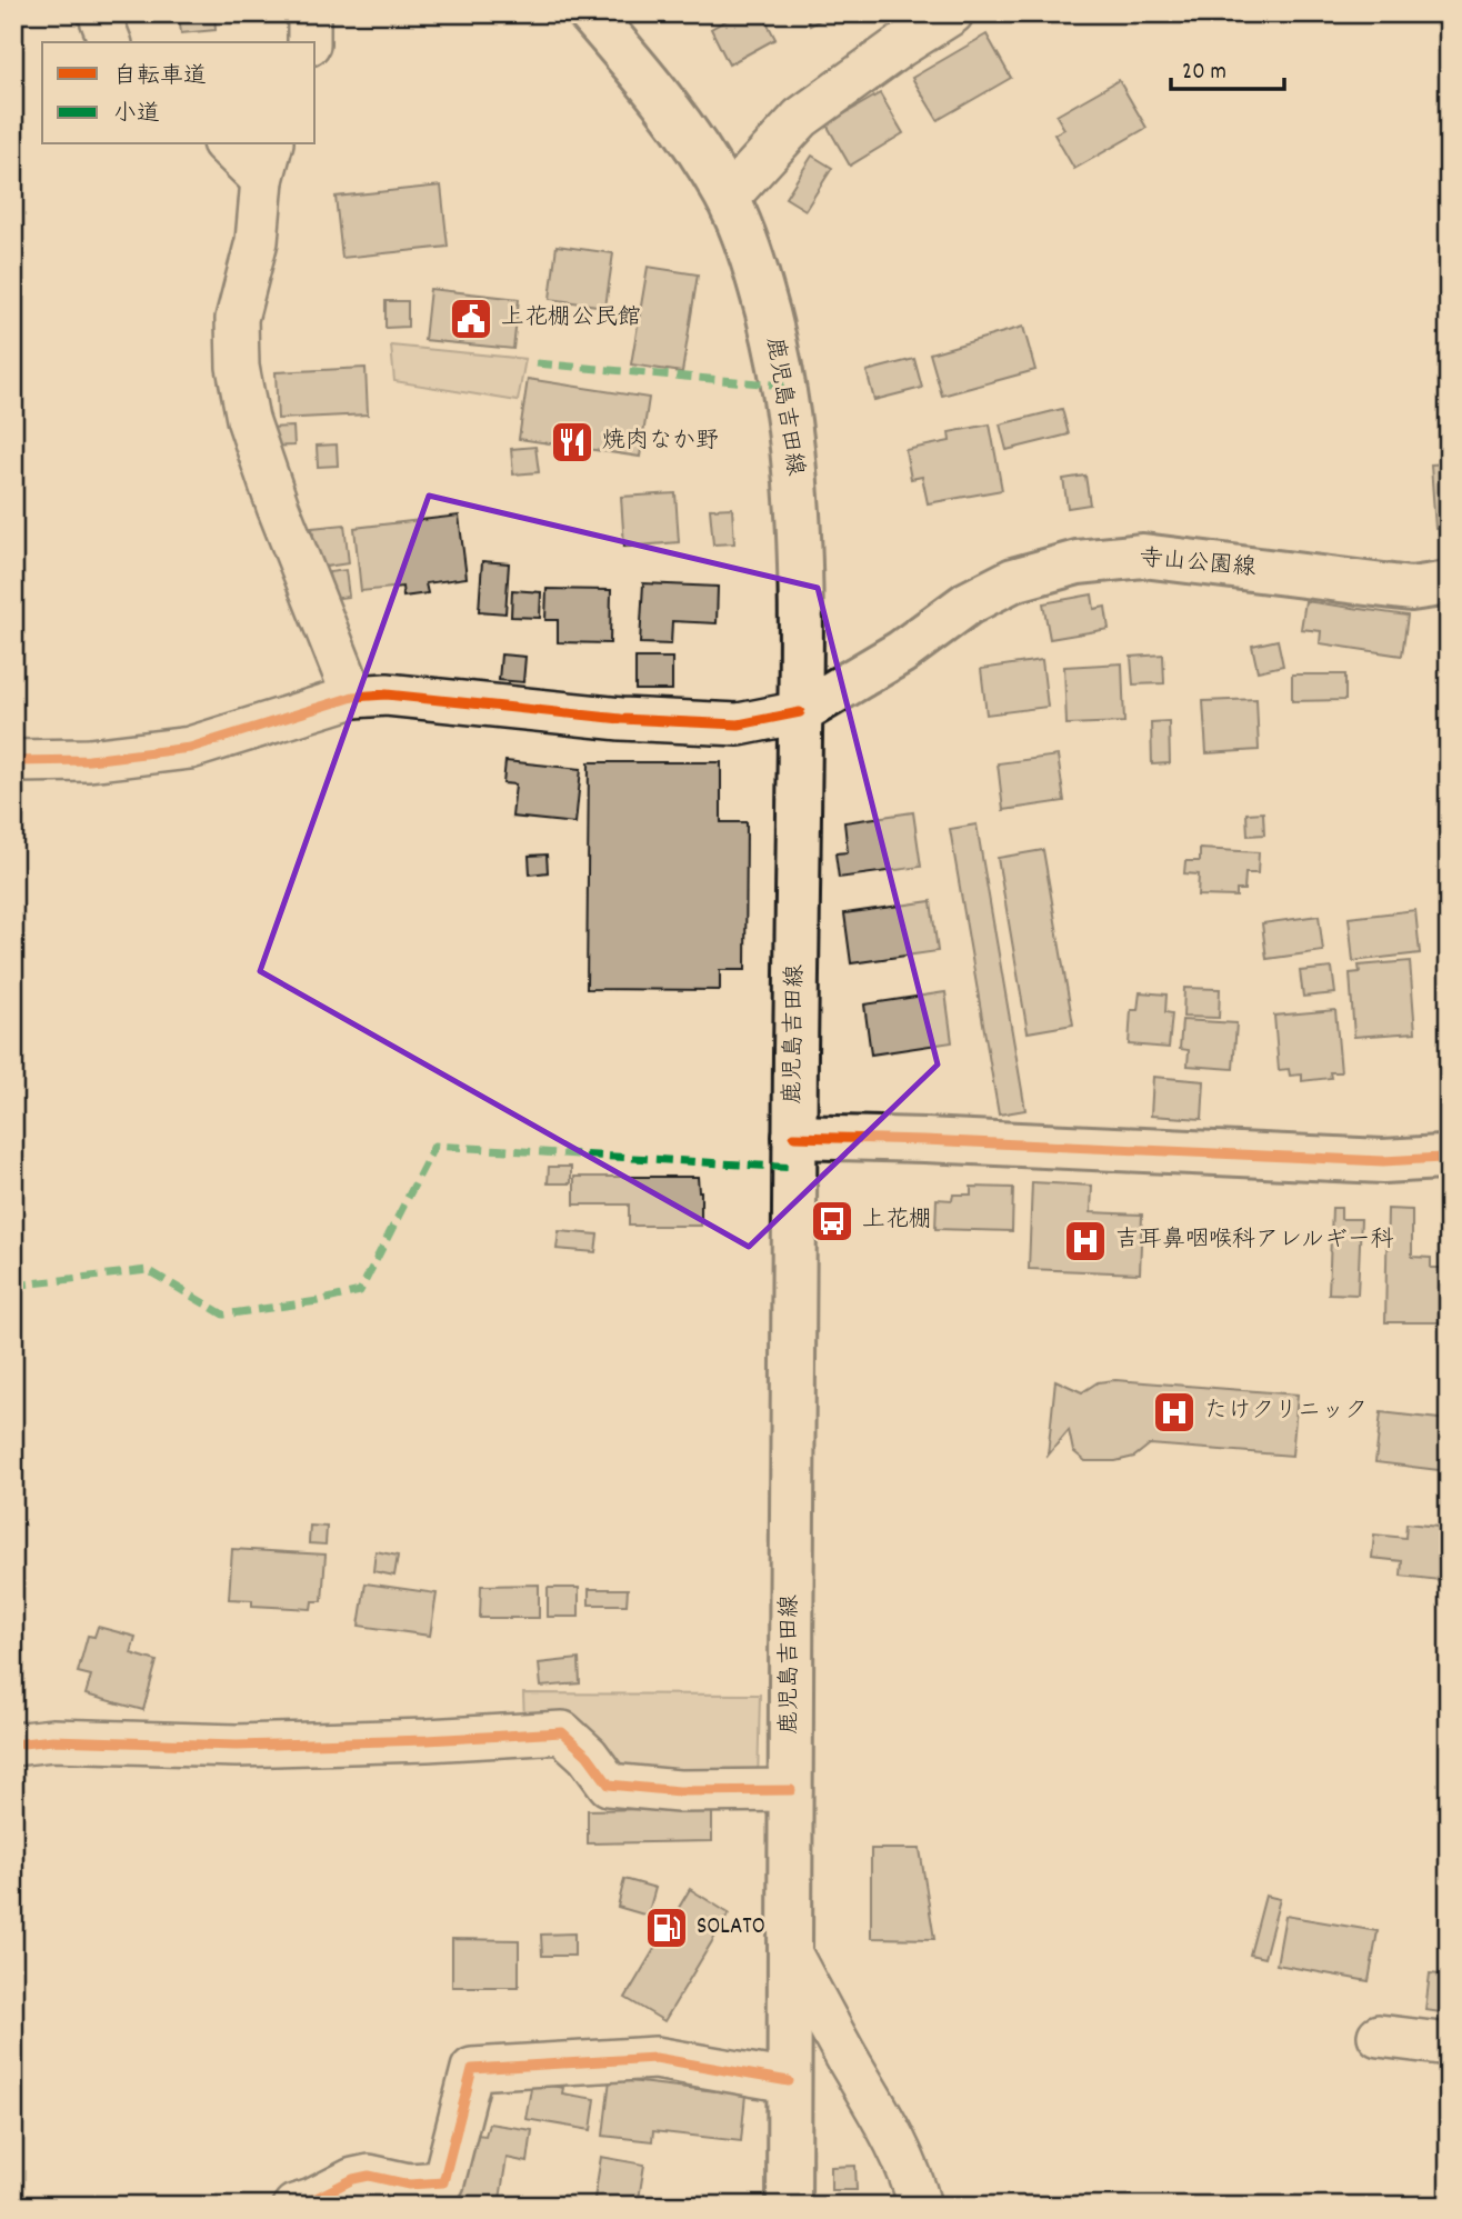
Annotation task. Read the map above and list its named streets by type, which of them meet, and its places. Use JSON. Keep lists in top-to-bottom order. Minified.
{"streets":{"main road":["鹿児島吉田線","寺山公園線"]},"crossings":[["鹿児島吉田線","寺山公園線"]],"places":{"public building":["上花棚公民館"],"restaurant":["焼肉なか野"],"bus stop":["上花棚"],"hospital":["吉耳鼻咽喉科アレルギー科","たけクリニック"],"fuel station":["SOLATO"]},"legend":["自転車道","小道"],"scale_bar":"20 m"}
